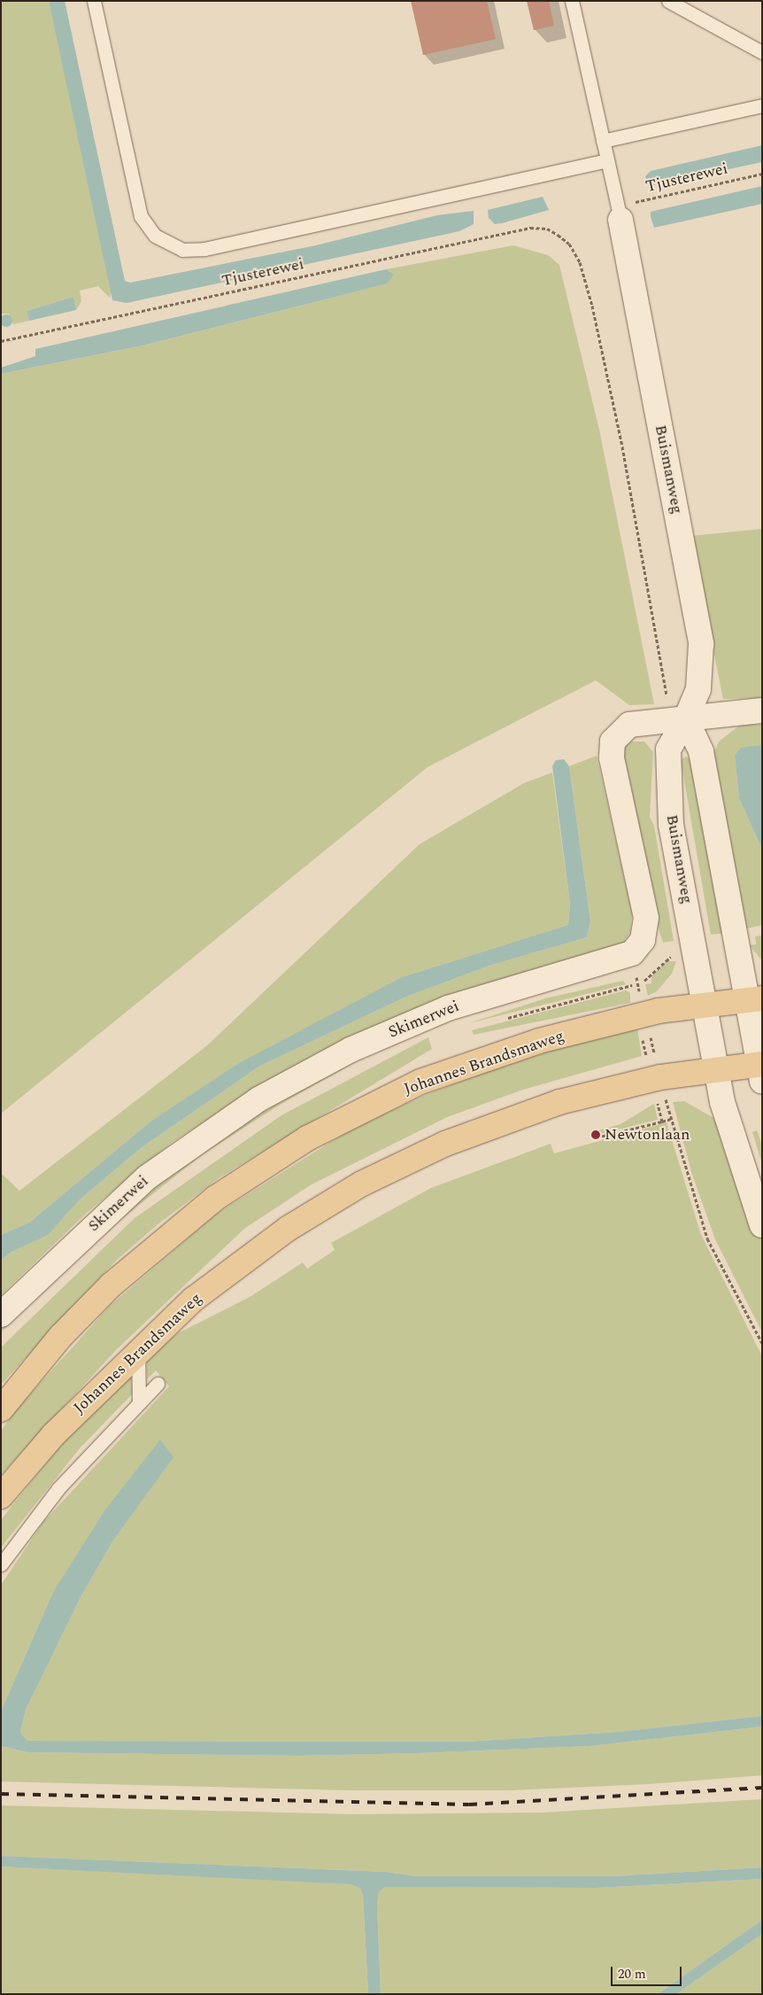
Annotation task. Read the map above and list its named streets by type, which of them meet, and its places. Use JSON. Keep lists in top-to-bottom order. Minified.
{"streets":{"main road":["Johannes Brandsmaweg"],"street":["Buismanweg","Skimerwei"],"path":["Tjusterewei"]},"crossings":[["Tjusterewei","Buismanweg"],["Tjusterewei","Skimerwei"],["Buismanweg","Skimerwei"],["Buismanweg","Johannes Brandsmaweg"]],"places":["Newtonlaan"],"scale_bar":"20 m"}
